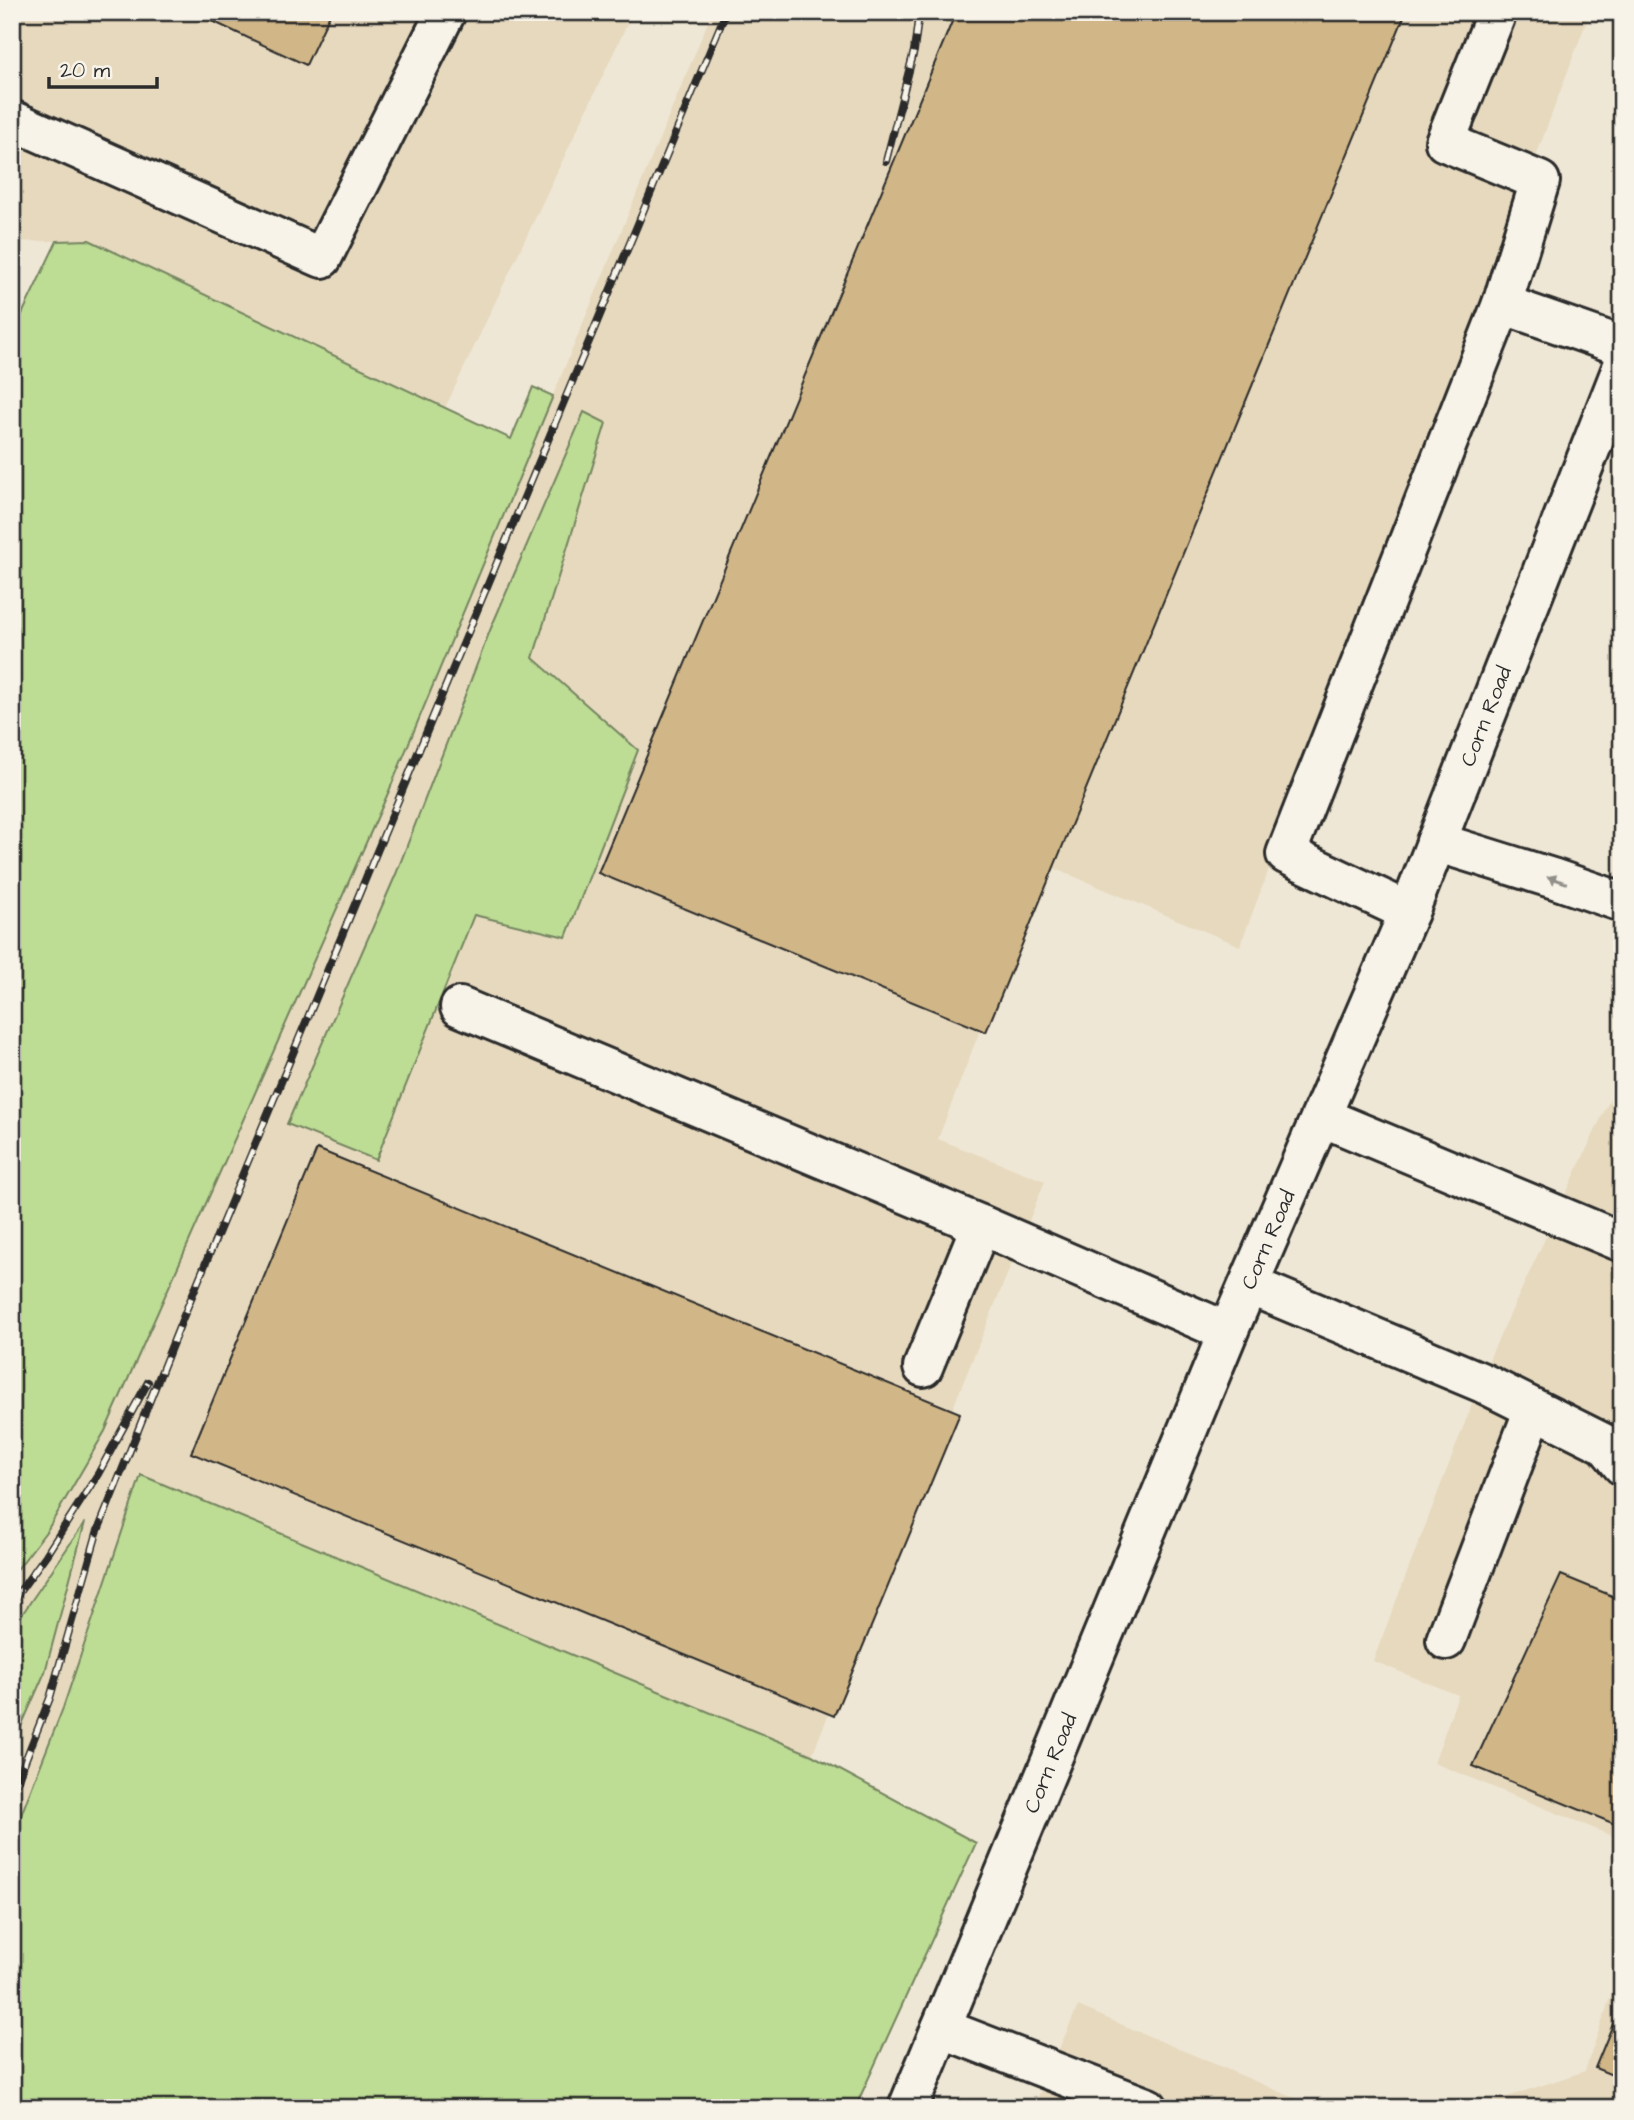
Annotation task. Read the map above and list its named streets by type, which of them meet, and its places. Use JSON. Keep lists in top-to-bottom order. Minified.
{"streets":{"street":["Corn Road"]},"scale_bar":"20 m"}
